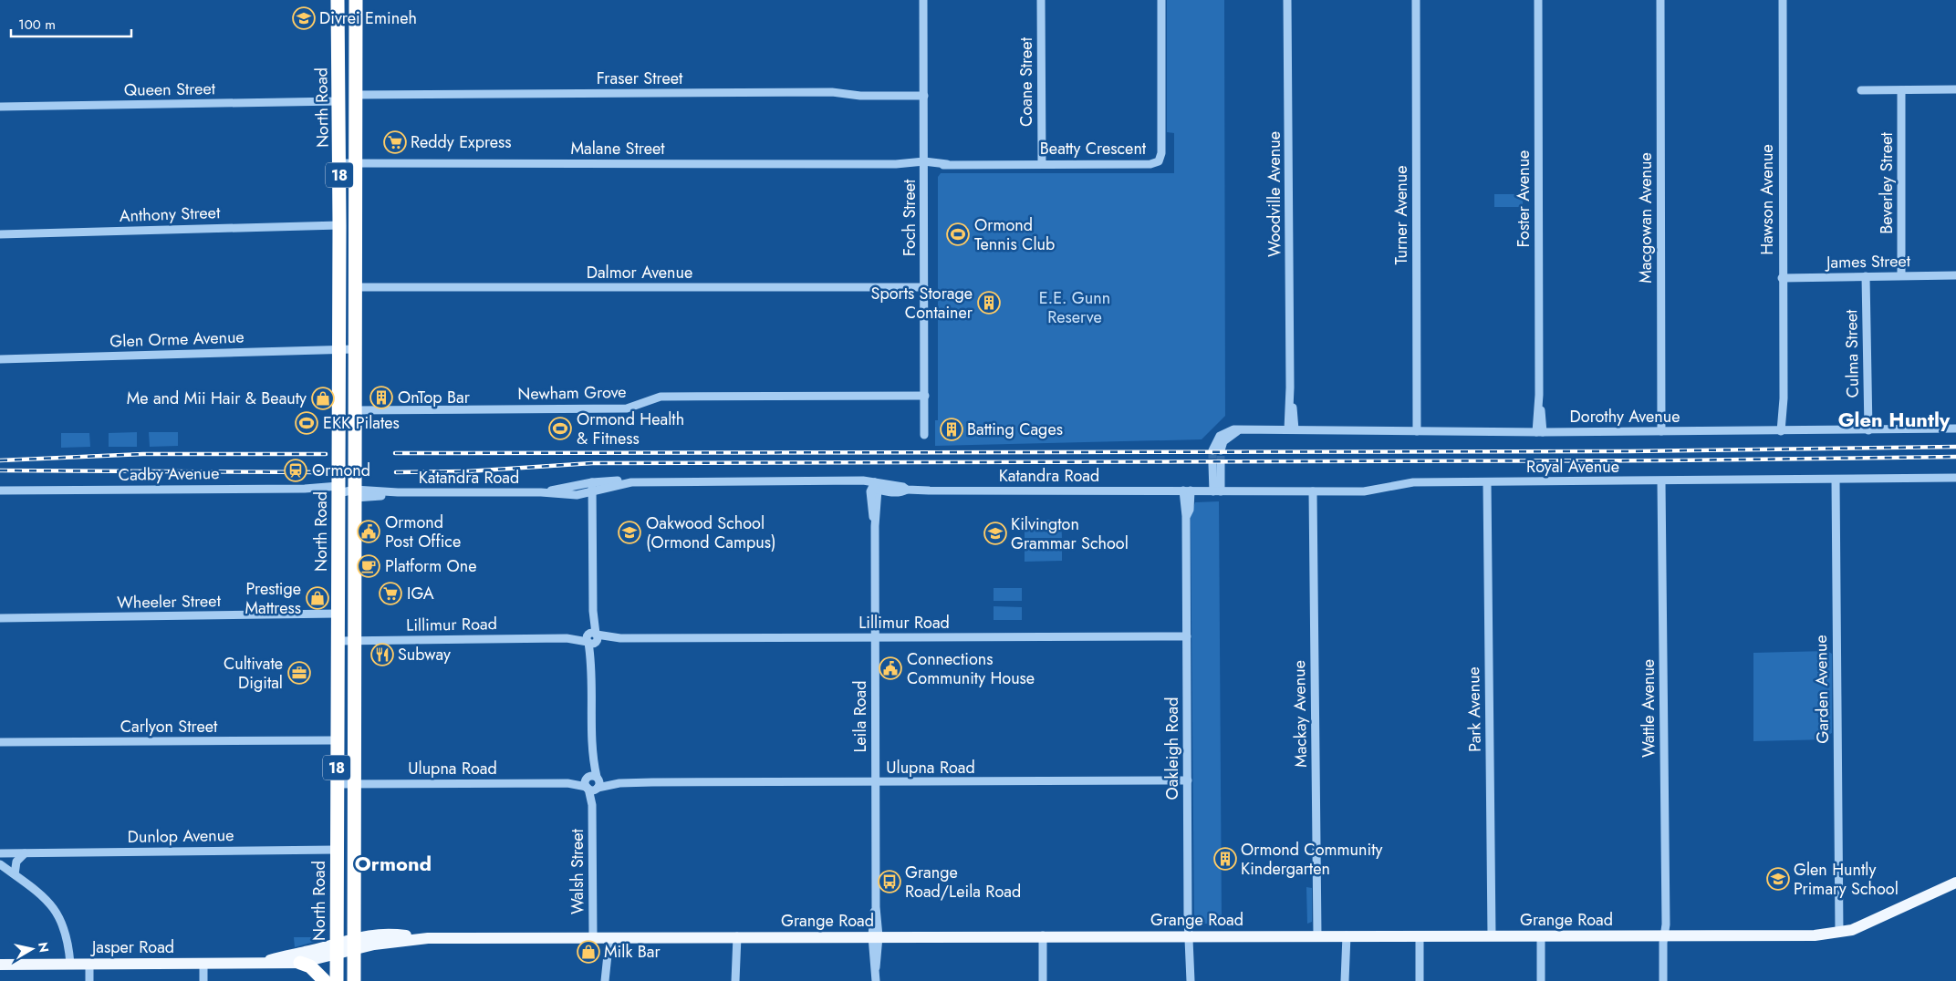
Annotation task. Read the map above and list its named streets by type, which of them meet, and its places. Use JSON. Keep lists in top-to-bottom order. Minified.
{"streets":{"highway":["North Road","18"],"main road":["Grange Road","Jasper Road"],"street":["Fraser Street","Coane Street","Queen Street","Malane Street","Beatty Crescent","Beverley Street","Woodville Avenue","Foster Avenue","Hawson Avenue","Anthony Street","Turner Avenue","Foch Street","Macgowan Avenue","James Street","Dalmor Avenue","Glen Orme Avenue","Culma Street","Newham Grove","Dorothy Avenue","Royal Avenue","Cadby Avenue","Katandra Road","Wheeler Street","Lillimur Road","Garden Avenue","Wattle Avenue","Park Avenue","Mackay Avenue","Leila Road","Carlyon Street","Oakleigh Road","Ulupna Road","Dunlop Avenue","Walsh Street"]},"crossings":[["Fraser Street","North Road"],["Fraser Street","Foch Street"],["Coane Street","Beatty Crescent"],["Queen Street","North Road"],["North Road","Malane Street"],["North Road","Anthony Street"],["North Road","Dalmor Avenue"],["North Road","Glen Orme Avenue"],["North Road","Newham Grove"],["North Road","Cadby Avenue"],["North Road","Katandra Road"],["North Road","Wheeler Street"],["North Road","Lillimur Road"],["North Road","Carlyon Street"],["North Road","Ulupna Road"],["North Road","Dunlop Avenue"],["North Road","Grange Road"],["North Road","Jasper Road"],["Malane Street","Beatty Crescent"],["Malane Street","Foch Street"],["Beatty Crescent","Foch Street"],["Beverley Street","James Street"],["Woodville Avenue","Dorothy Avenue"],["Foster Avenue","Dorothy Avenue"],["Hawson Avenue","James Street"],["Hawson Avenue","Dorothy Avenue"],["Turner Avenue","Dorothy Avenue"],["Foch Street","Dalmor Avenue"],["Foch Street","Newham Grove"],["Macgowan Avenue","Dorothy Avenue"],["James Street","Culma Street"],["Culma Street","Dorothy Avenue"],["Royal Avenue","Katandra Road"],["Royal Avenue","Garden Avenue"],["Royal Avenue","Wattle Avenue"],["Royal Avenue","Park Avenue"],["Royal Avenue","Mackay Avenue"],["Royal Avenue","Oakleigh Road"],["Cadby Avenue","Katandra Road"],["Katandra Road","Leila Road"],["Katandra Road","Oakleigh Road"],["Katandra Road","Walsh Street"],["Lillimur Road","Leila Road"],["Lillimur Road","Oakleigh Road"],["Lillimur Road","Walsh Street"],["Garden Avenue","Grange Road"],["Wattle Avenue","Grange Road"],["Park Avenue","Grange Road"],["Mackay Avenue","Grange Road"],["Leila Road","Ulupna Road"],["Leila Road","Grange Road"],["Oakleigh Road","Ulupna Road"],["Oakleigh Road","Grange Road"],["Ulupna Road","Walsh Street"],["Walsh Street","Grange Road"],["Grange Road","Jasper Road"]],"districts":["Glen Huntly","Ormond"],"parks":["E.E. Gunn Reserve"],"places":{"school or university":["Divrei Emineh","Oakwood School (Ormond Campus)","Kilvington Grammar School","Glen Huntly Primary School"],"supermarket":["Reddy Express","IGA"],"sports":["Ormond Tennis Club","EKK Pilates","Ormond Health & Fitness"],"building":["Sports Storage Container","OnTop Bar","Batting Cages","Ormond Community Kindergarten"],"shop":["Me and Mii Hair & Beauty","Prestige Mattress","Milk Bar"],"station":["Ormond"],"public building":["Ormond Post Office","Connections Community House"],"cafe":["Platform One"],"restaurant":["Subway"],"office":["Cultivate Digital"],"bus stop":["Grange Road/Leila Road"]},"scale_bar":"100 m","north":"right"}
